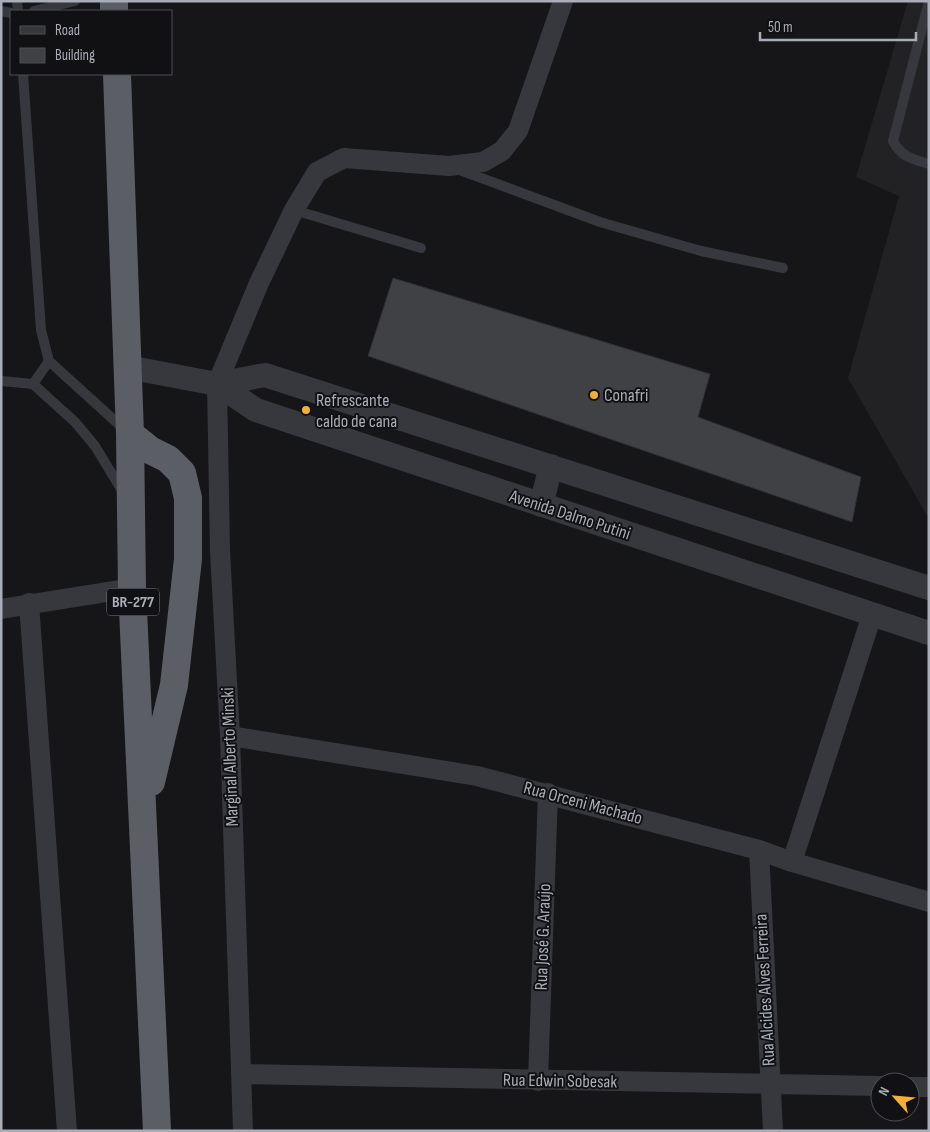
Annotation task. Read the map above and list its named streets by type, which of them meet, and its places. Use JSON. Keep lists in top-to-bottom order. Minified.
{"streets":{"highway":["BR-277"],"street":["Avenida Dalmo Putini","Marginal Alberto Minski","Rua Orceni Machado","Rua José G. Araújo","Rua Alcides Alves Ferreira","Rua Edwin Sobesak"]},"crossings":[["Avenida Dalmo Putini","BR-277"],["Avenida Dalmo Putini","Marginal Alberto Minski"],["Marginal Alberto Minski","Rua Orceni Machado"],["Marginal Alberto Minski","Rua Edwin Sobesak"],["Rua Orceni Machado","Rua José G. Araújo"],["Rua Orceni Machado","Rua Alcides Alves Ferreira"],["Rua José G. Araújo","Rua Edwin Sobesak"],["Rua Alcides Alves Ferreira","Rua Edwin Sobesak"]],"places":["Conafri","Refrescante caldo de cana"],"legend":["Road","Building"],"scale_bar":"50 m","north":"top left"}
